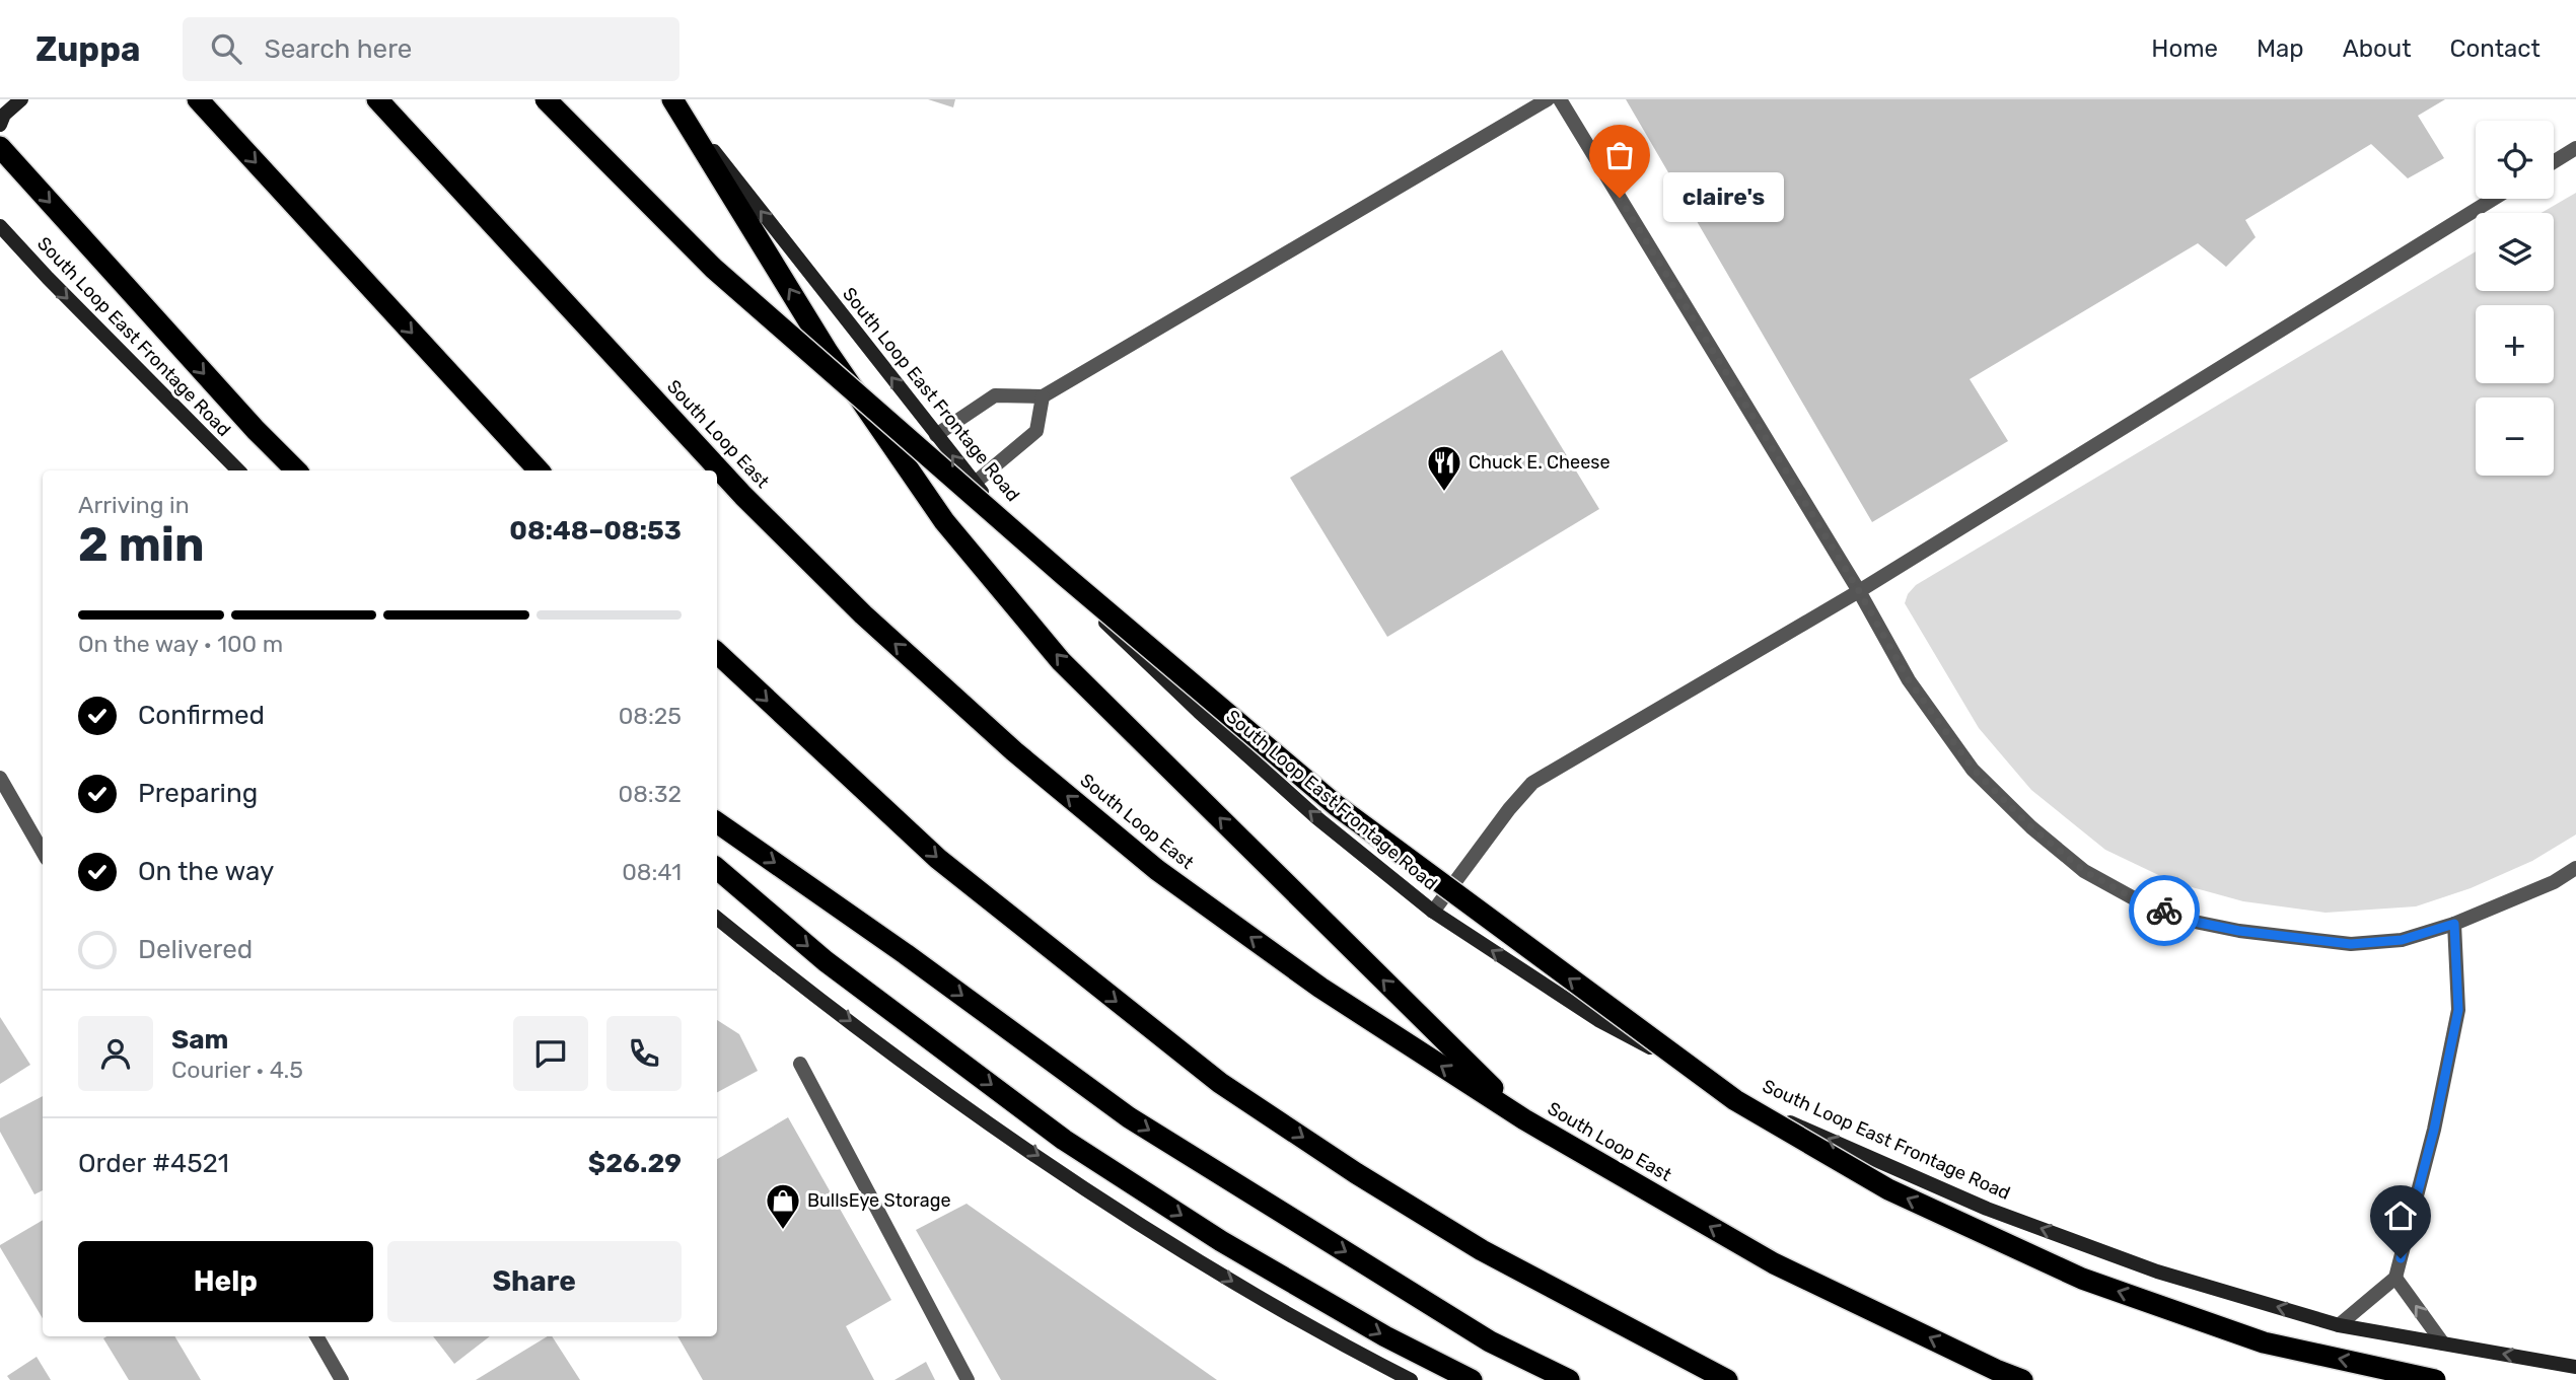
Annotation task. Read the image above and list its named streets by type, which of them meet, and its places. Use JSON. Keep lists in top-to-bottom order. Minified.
{"streets":{"highway":["South Loop East"],"main road":["South Loop East Frontage Road"]},"places":{"other":["claire's"],"restaurant":["Chuck E. Cheese"],"shop":["BullsEye Storage"]},"page":{"header":"Zuppa","search":"Search here","nav":["Home","Map","About","Contact"],"map_buttons":["+","−"],"bubble":"claire's","heading":["2 min","Arriving in","08:48–08:53"],"panel":["Sam","Courier · 4.5","Order #4521","$26.29"],"bar":"On the way · 100 m","list":[["Confirmed","08:25"],["Preparing","08:32"],["On the way","08:41"],"Delivered"],"buttons":["Help","Share"]}}
